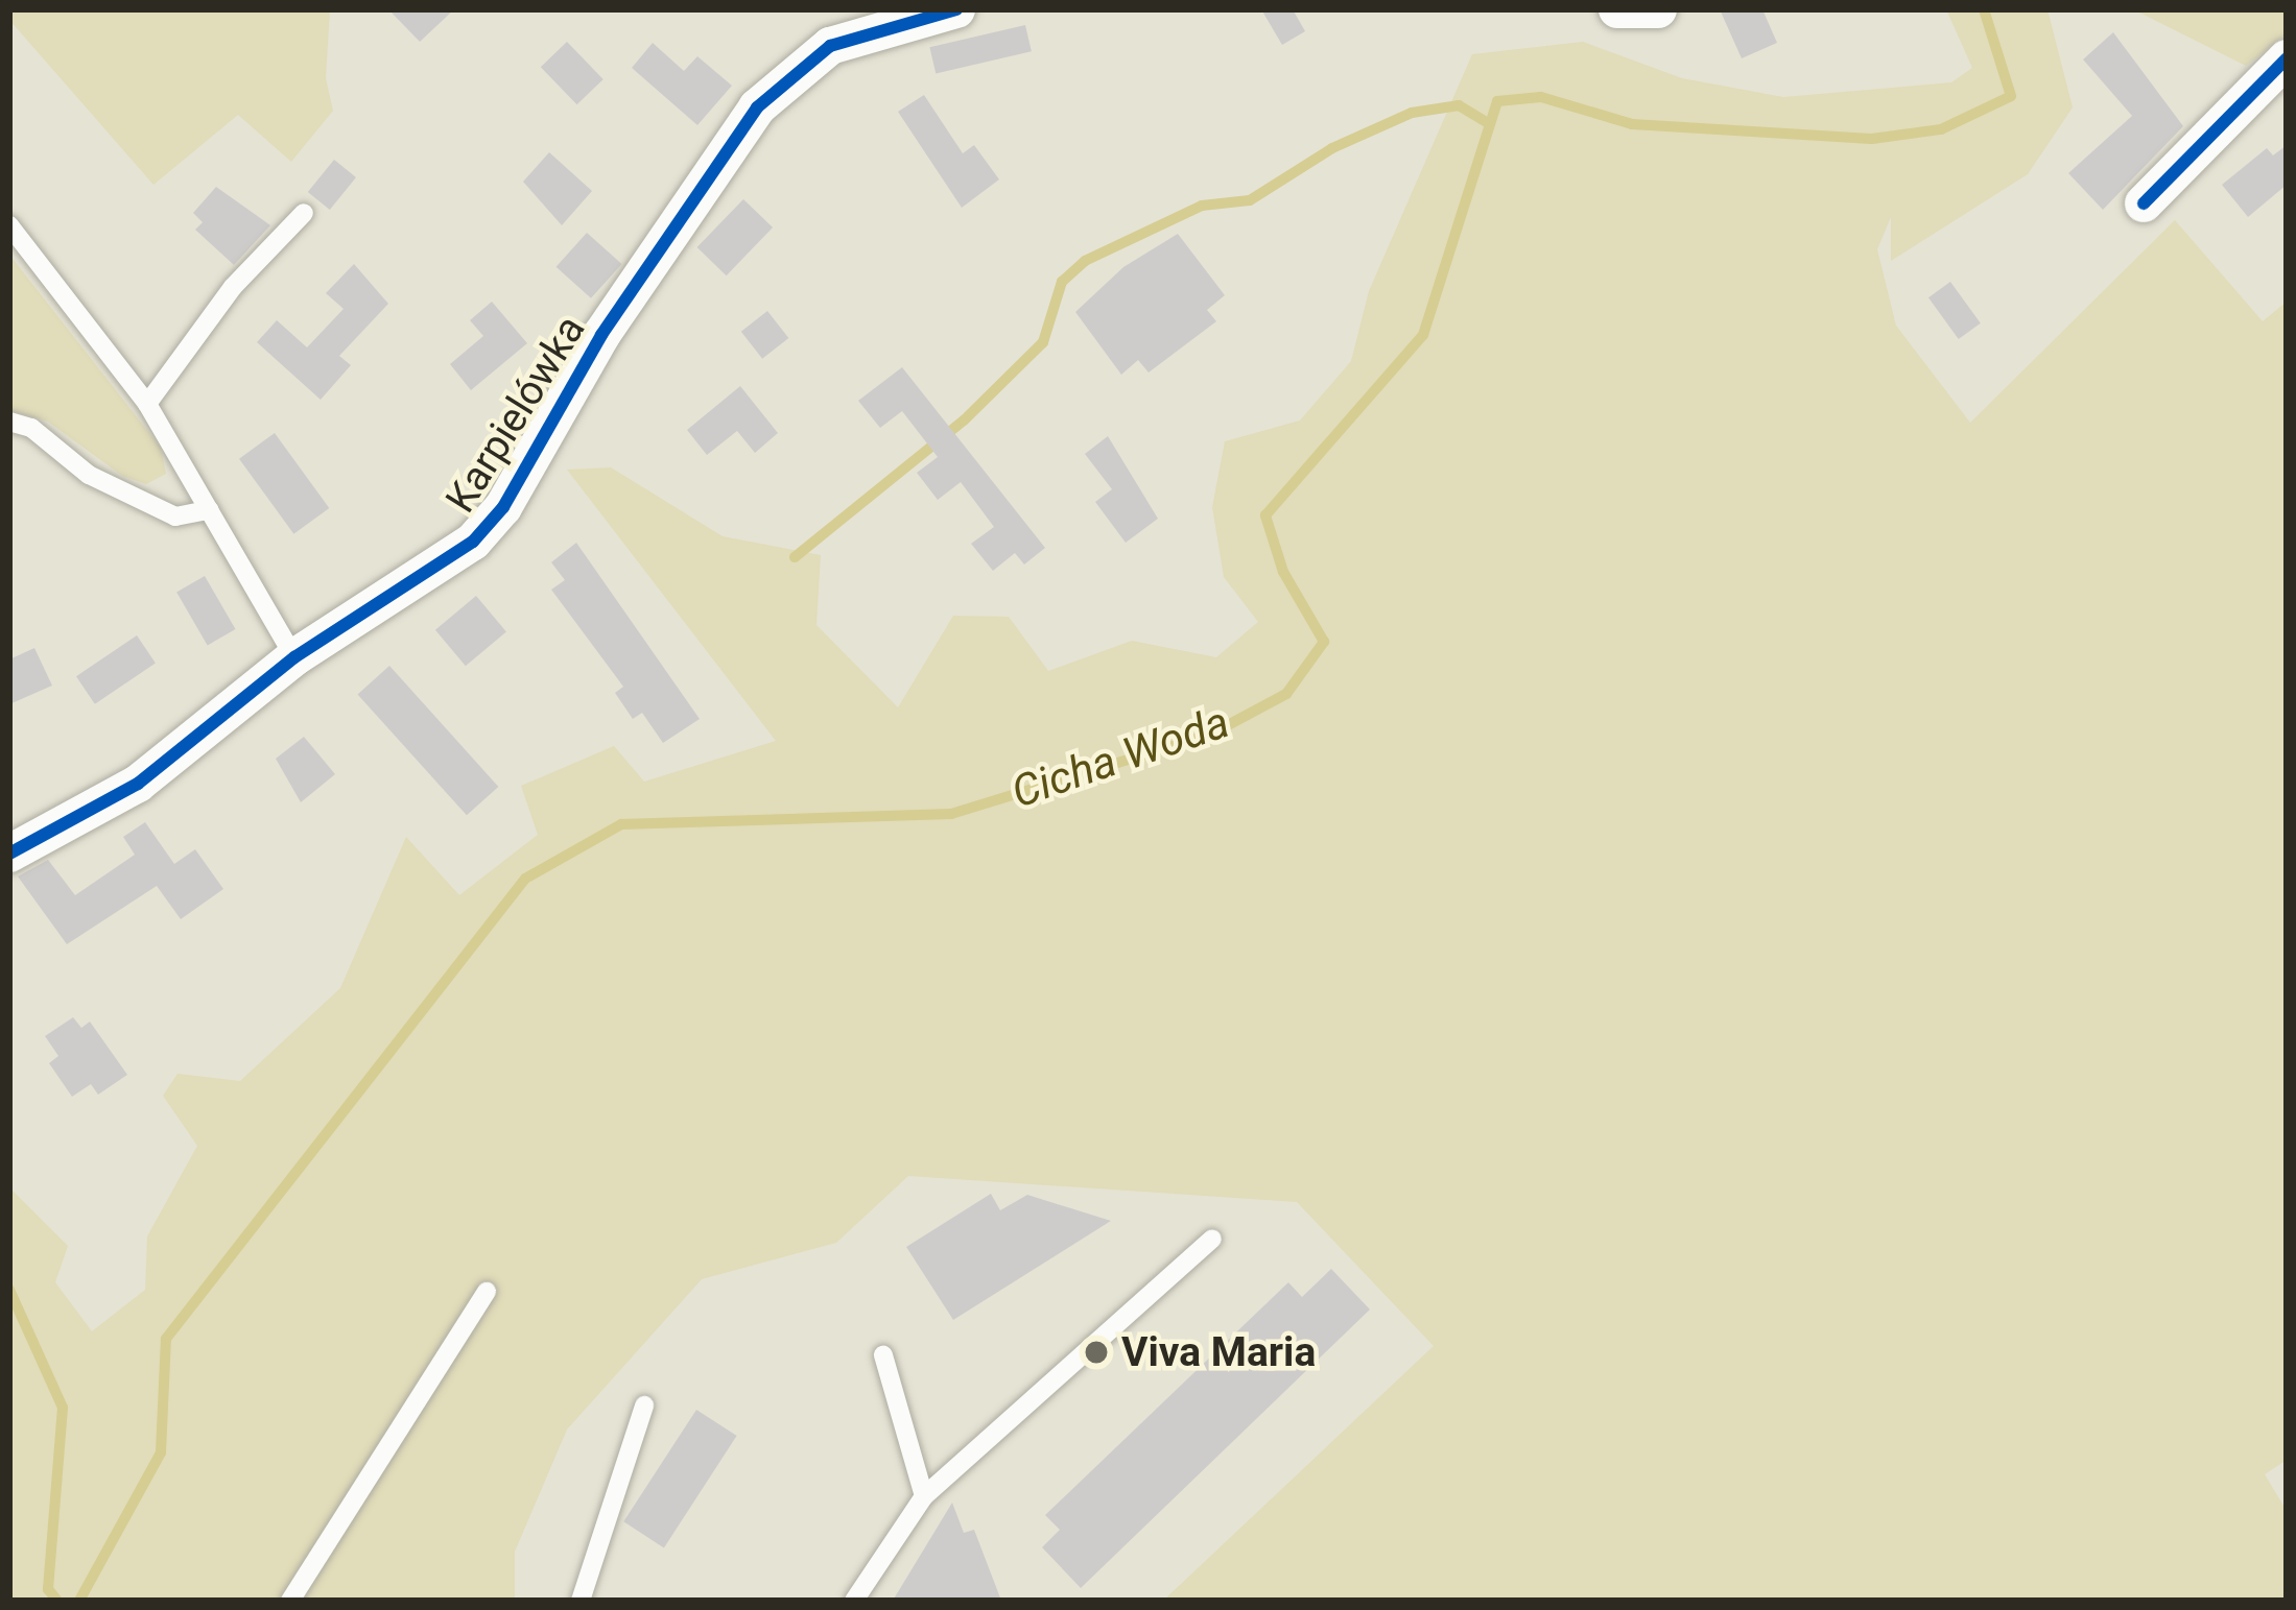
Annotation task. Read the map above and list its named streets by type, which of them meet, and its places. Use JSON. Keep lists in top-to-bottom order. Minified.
{"streets":{"street":["Karpielówka"]},"water":["Cicha Woda"],"places":["Viva Maria"]}
